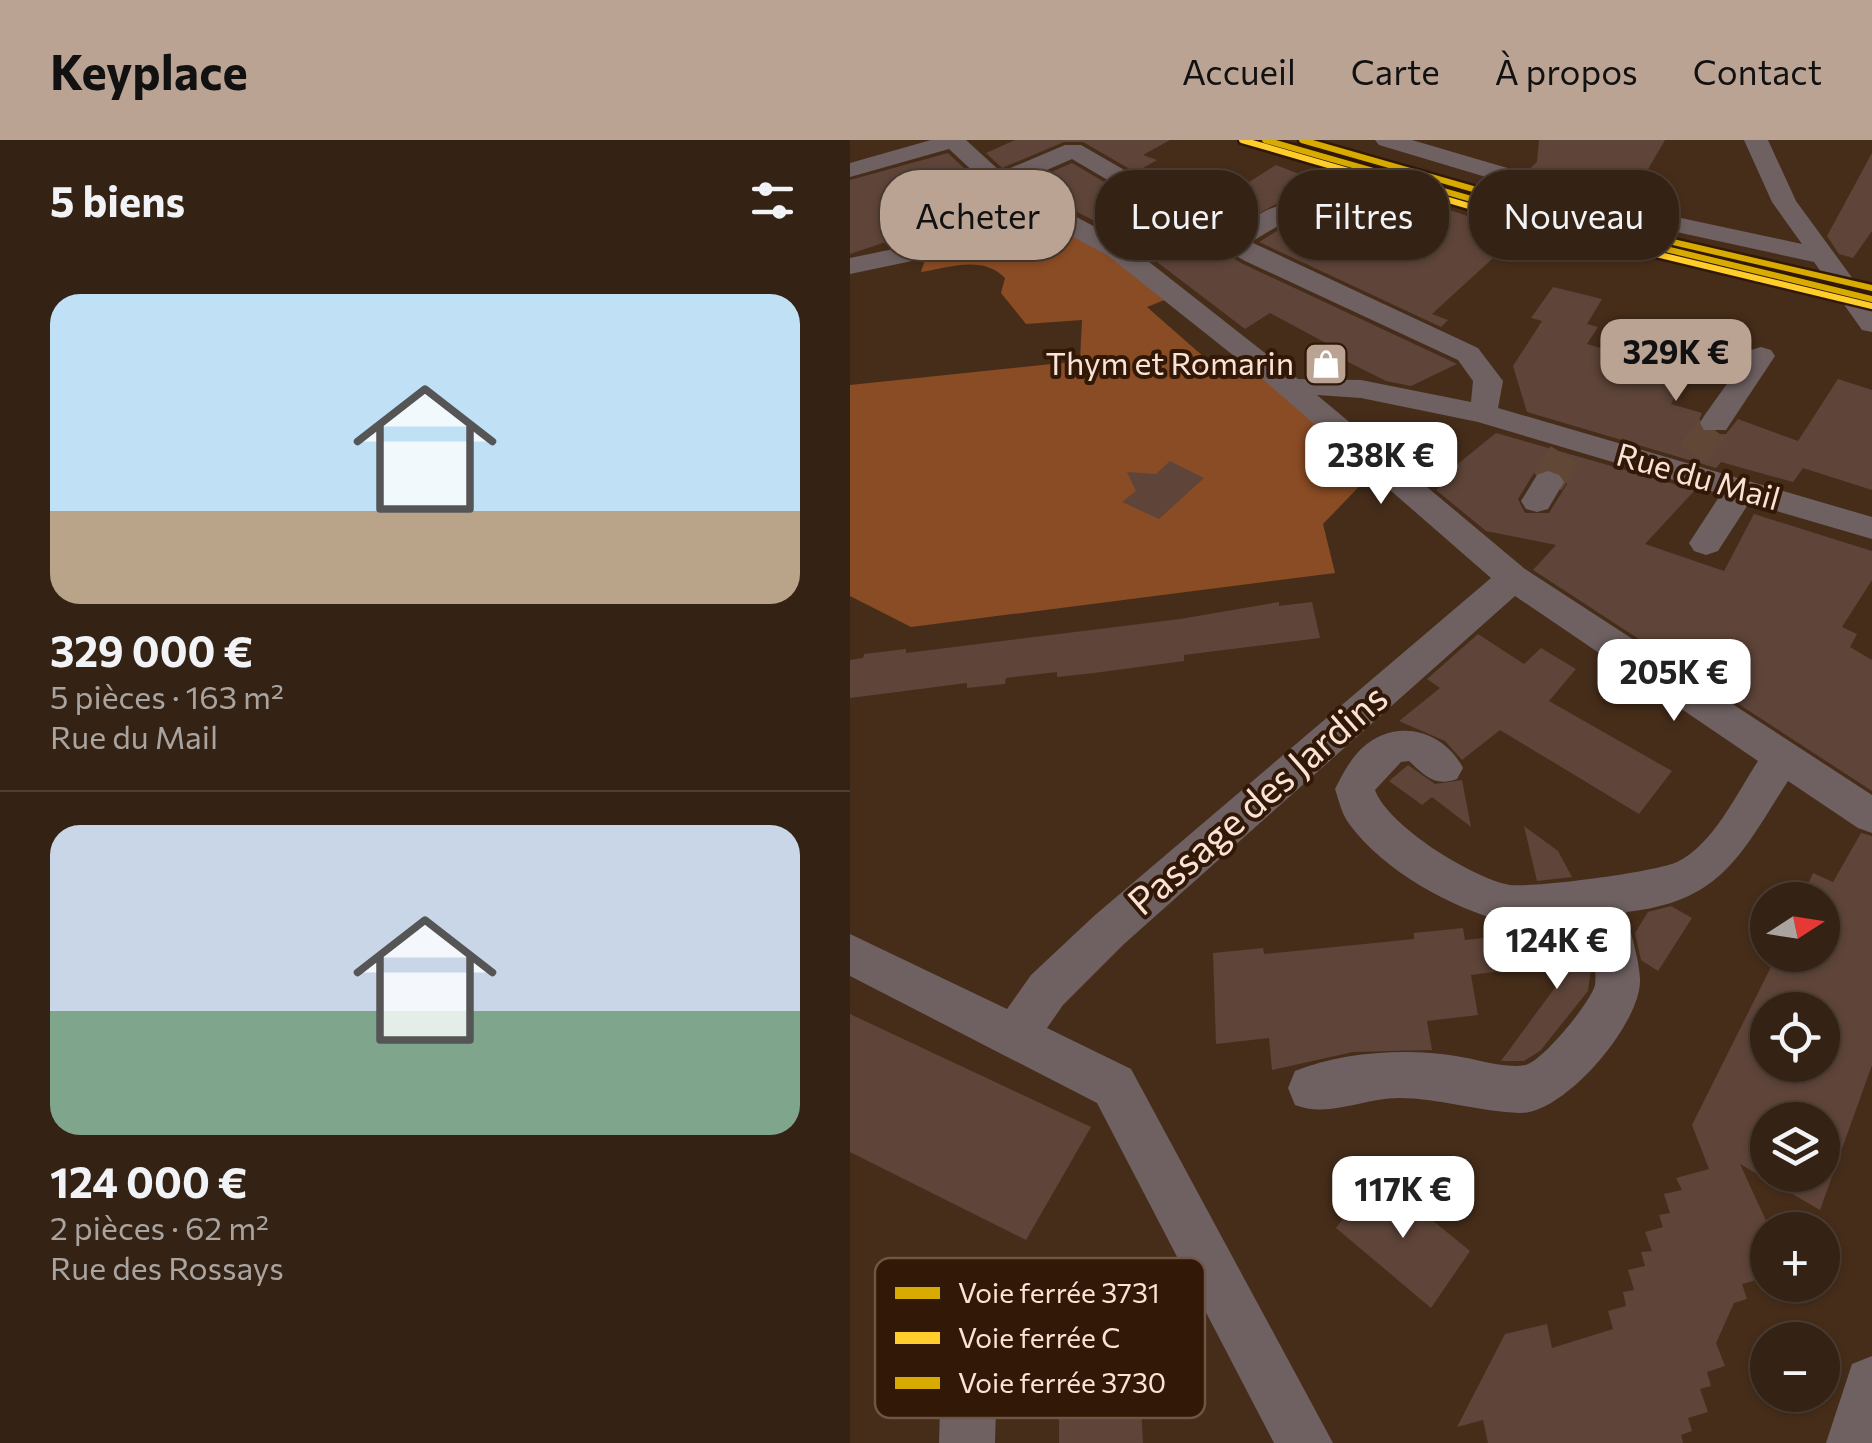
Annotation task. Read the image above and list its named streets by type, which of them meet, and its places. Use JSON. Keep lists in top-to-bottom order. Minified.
{"streets":{"street":["Rue du Mail","Passage des Jardins"]},"places":{"shop":["Thym et Romarin"]},"lines":["rail line 3731","rail line C","rail line 3730"],"legend":["Voie ferrée 3731","Voie ferrée C","Voie ferrée 3730"],"north":"right","page":{"header":"Keyplace","nav":["Accueil","Carte","À propos","Contact"],"heading":"5 biens","chip":["Acheter","Louer","Filtres","Nouveau"],"list":[{"name":"329 000 €","note":"5 pièces · 163 m² · Rue du Mail"},{"name":"124 000 €","note":"2 pièces · 62 m² · Rue des Rossays"}],"price":["329K €","238K €","205K €","124K €","117K €"],"map_buttons":["+","−"]}}
